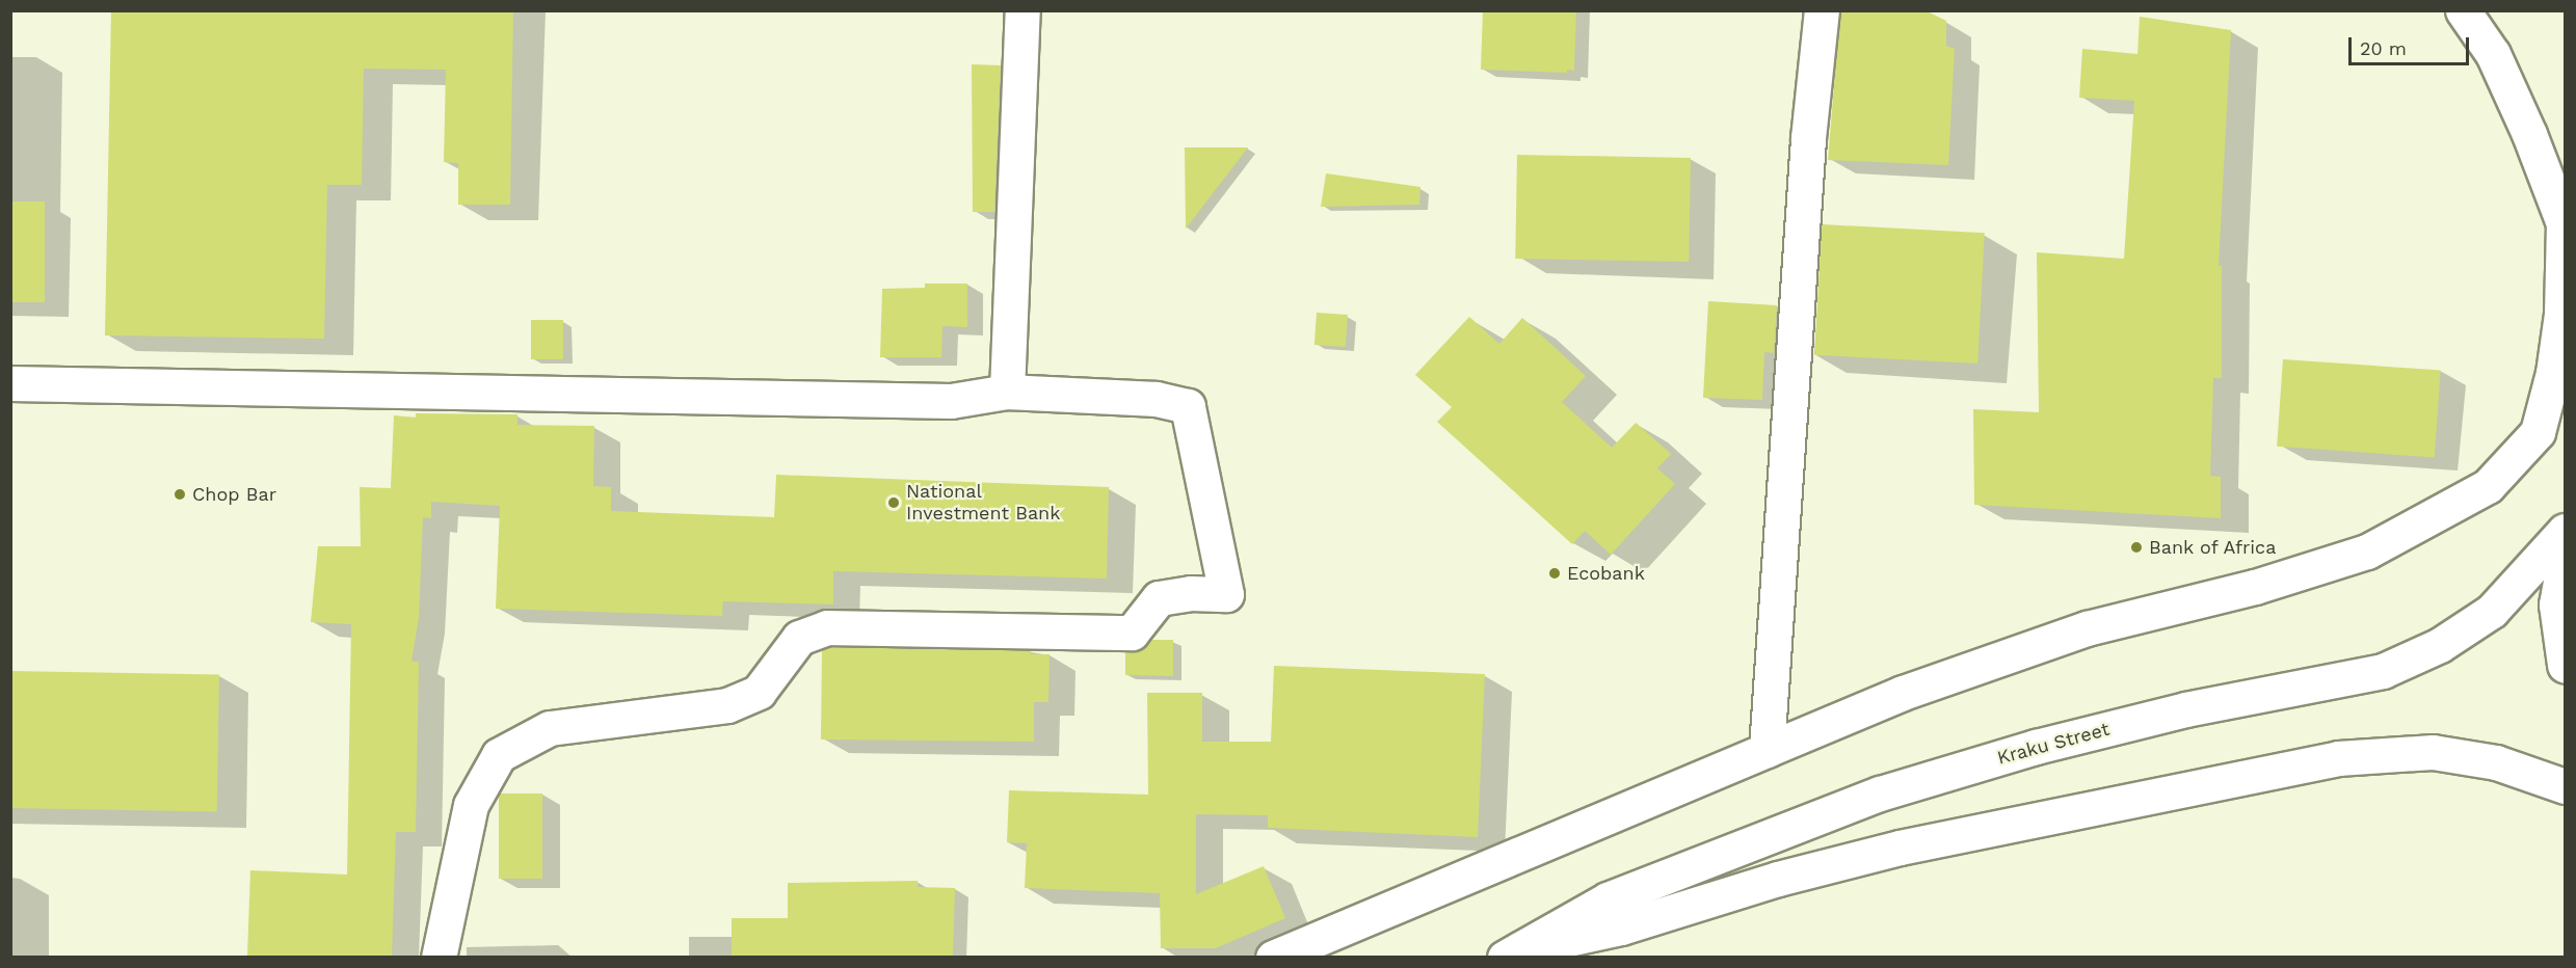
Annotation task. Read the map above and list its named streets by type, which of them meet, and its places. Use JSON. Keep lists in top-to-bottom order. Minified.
{"streets":{"street":["Kraku Street"]},"places":["Chop Bar","National Investment Bank","Bank of Africa","Ecobank"],"scale_bar":"20 m"}
